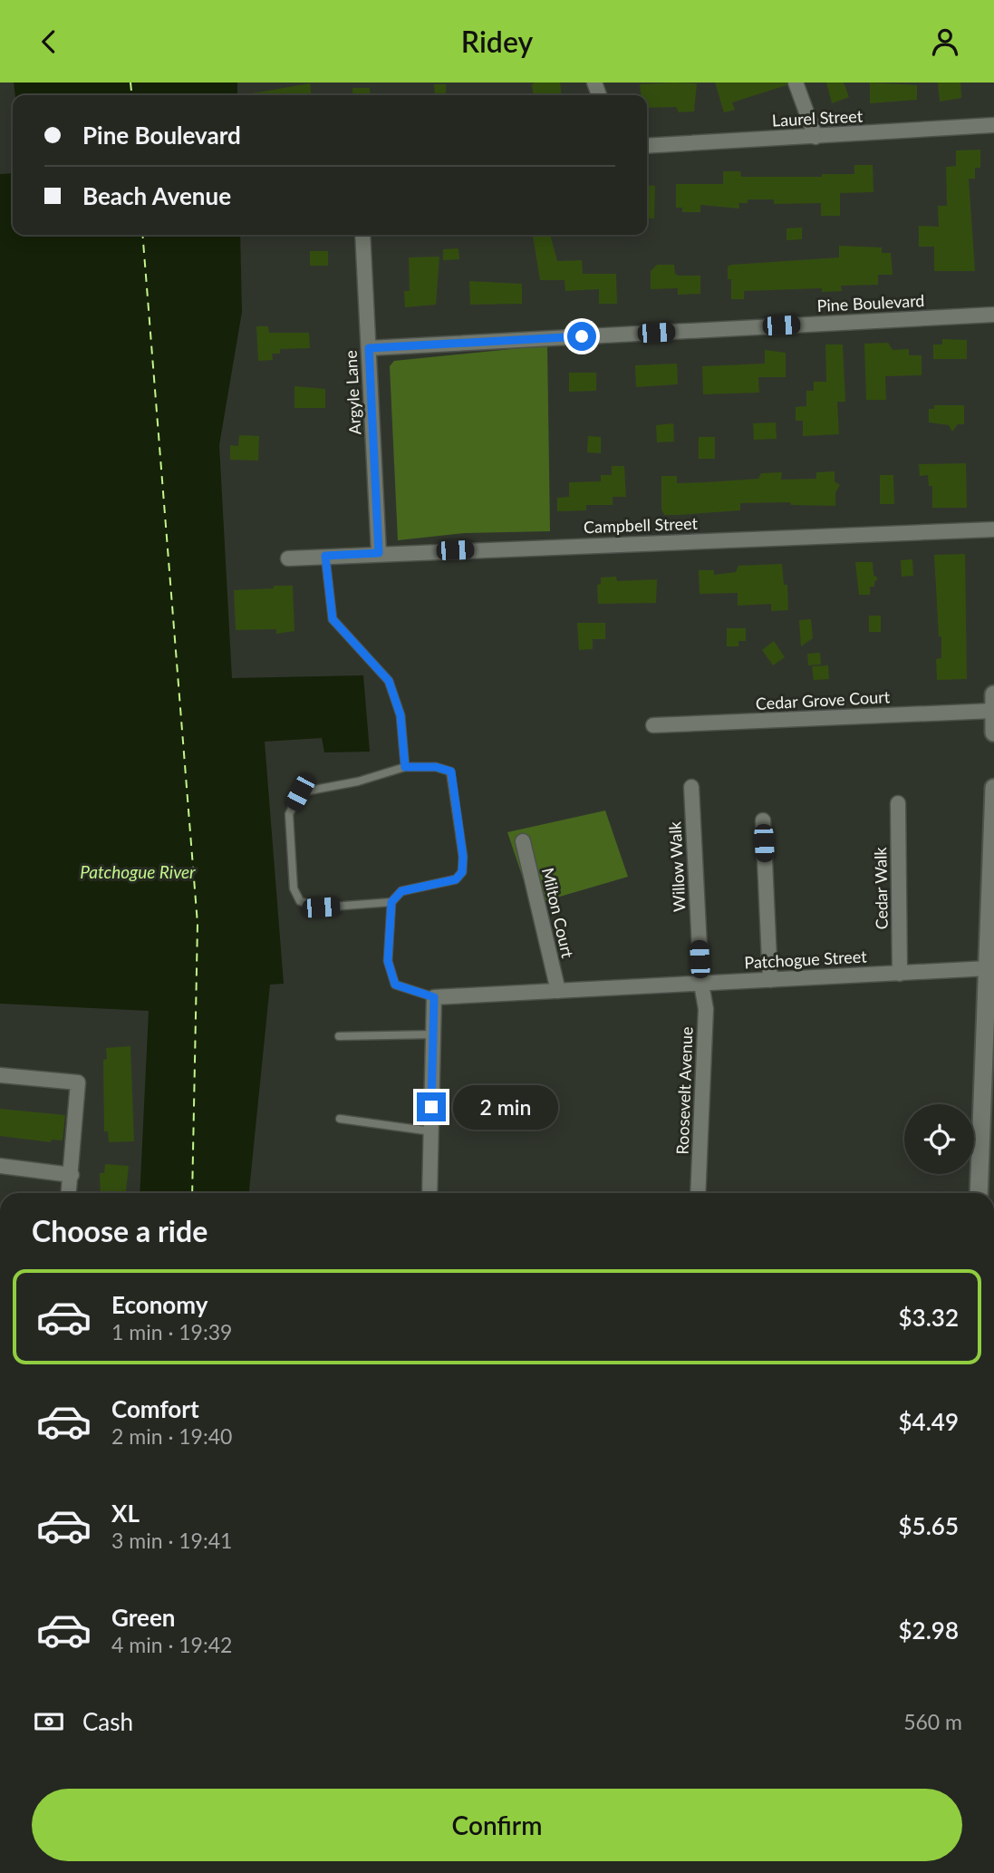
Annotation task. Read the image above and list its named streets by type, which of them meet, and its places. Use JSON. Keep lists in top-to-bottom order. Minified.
{"streets":{"street":["Laurel Street","Pine Boulevard","Argyle Lane","Campbell Street","Cedar Grove Court","Willow Walk","Cedar Walk","Milton Court","Patchogue Street","Roosevelt Avenue"]},"crossings":[["Pine Boulevard","Argyle Lane"],["Argyle Lane","Campbell Street"],["Willow Walk","Patchogue Street"],["Willow Walk","Roosevelt Avenue"],["Cedar Walk","Patchogue Street"],["Milton Court","Patchogue Street"],["Patchogue Street","Roosevelt Avenue"]],"water":["Patchogue River"],"page":{"header":"Ridey","banner":["Pine Boulevard","Beach Avenue"],"bubble":"2 min","heading":"Choose a ride","list":[{"name":"Economy","note":"1 min · 19:39","value":"$3.32"},{"name":"Comfort","note":"2 min · 19:40","value":"$4.49"},{"name":"XL","note":"3 min · 19:41","value":"$5.65"},{"name":"Green","note":"4 min · 19:42","value":"$2.98"}],"pay":["Cash","560 m"],"buttons":"Confirm"}}
